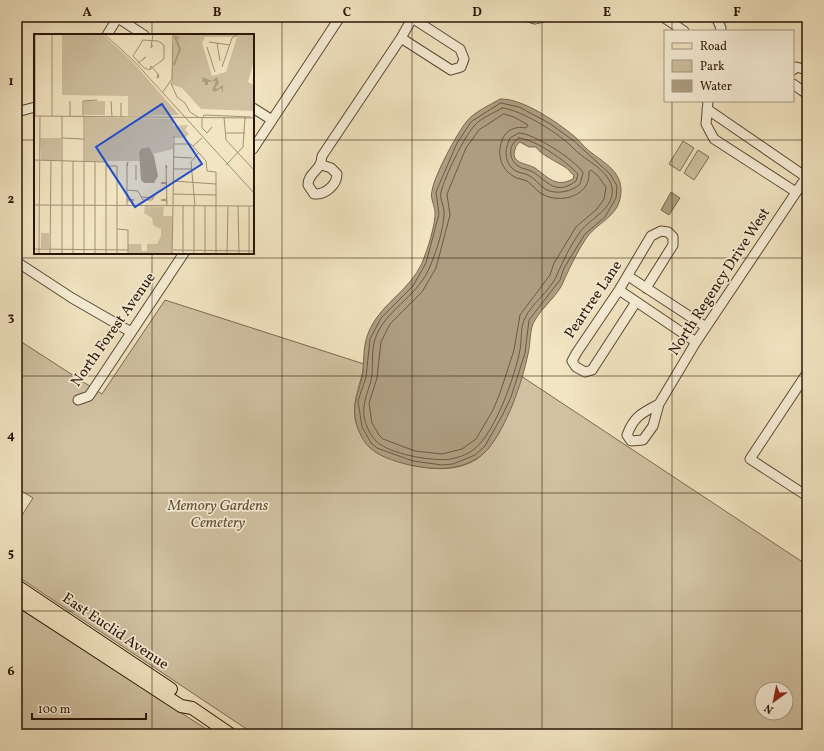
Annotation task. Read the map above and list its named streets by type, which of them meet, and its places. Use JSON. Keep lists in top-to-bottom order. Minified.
{"streets":{"main road":["East Euclid Avenue"],"street":["North Regency Drive West","Peartree Lane","North Forest Avenue"]},"parks":["Memory Gardens Cemetery"],"legend":["Road","Park","Water"],"scale_bar":"100 m","north":"bottom left","grid":{"columns":["A","B","C","D","E","F"],"rows":["1","2","3","4","5","6"]}}
